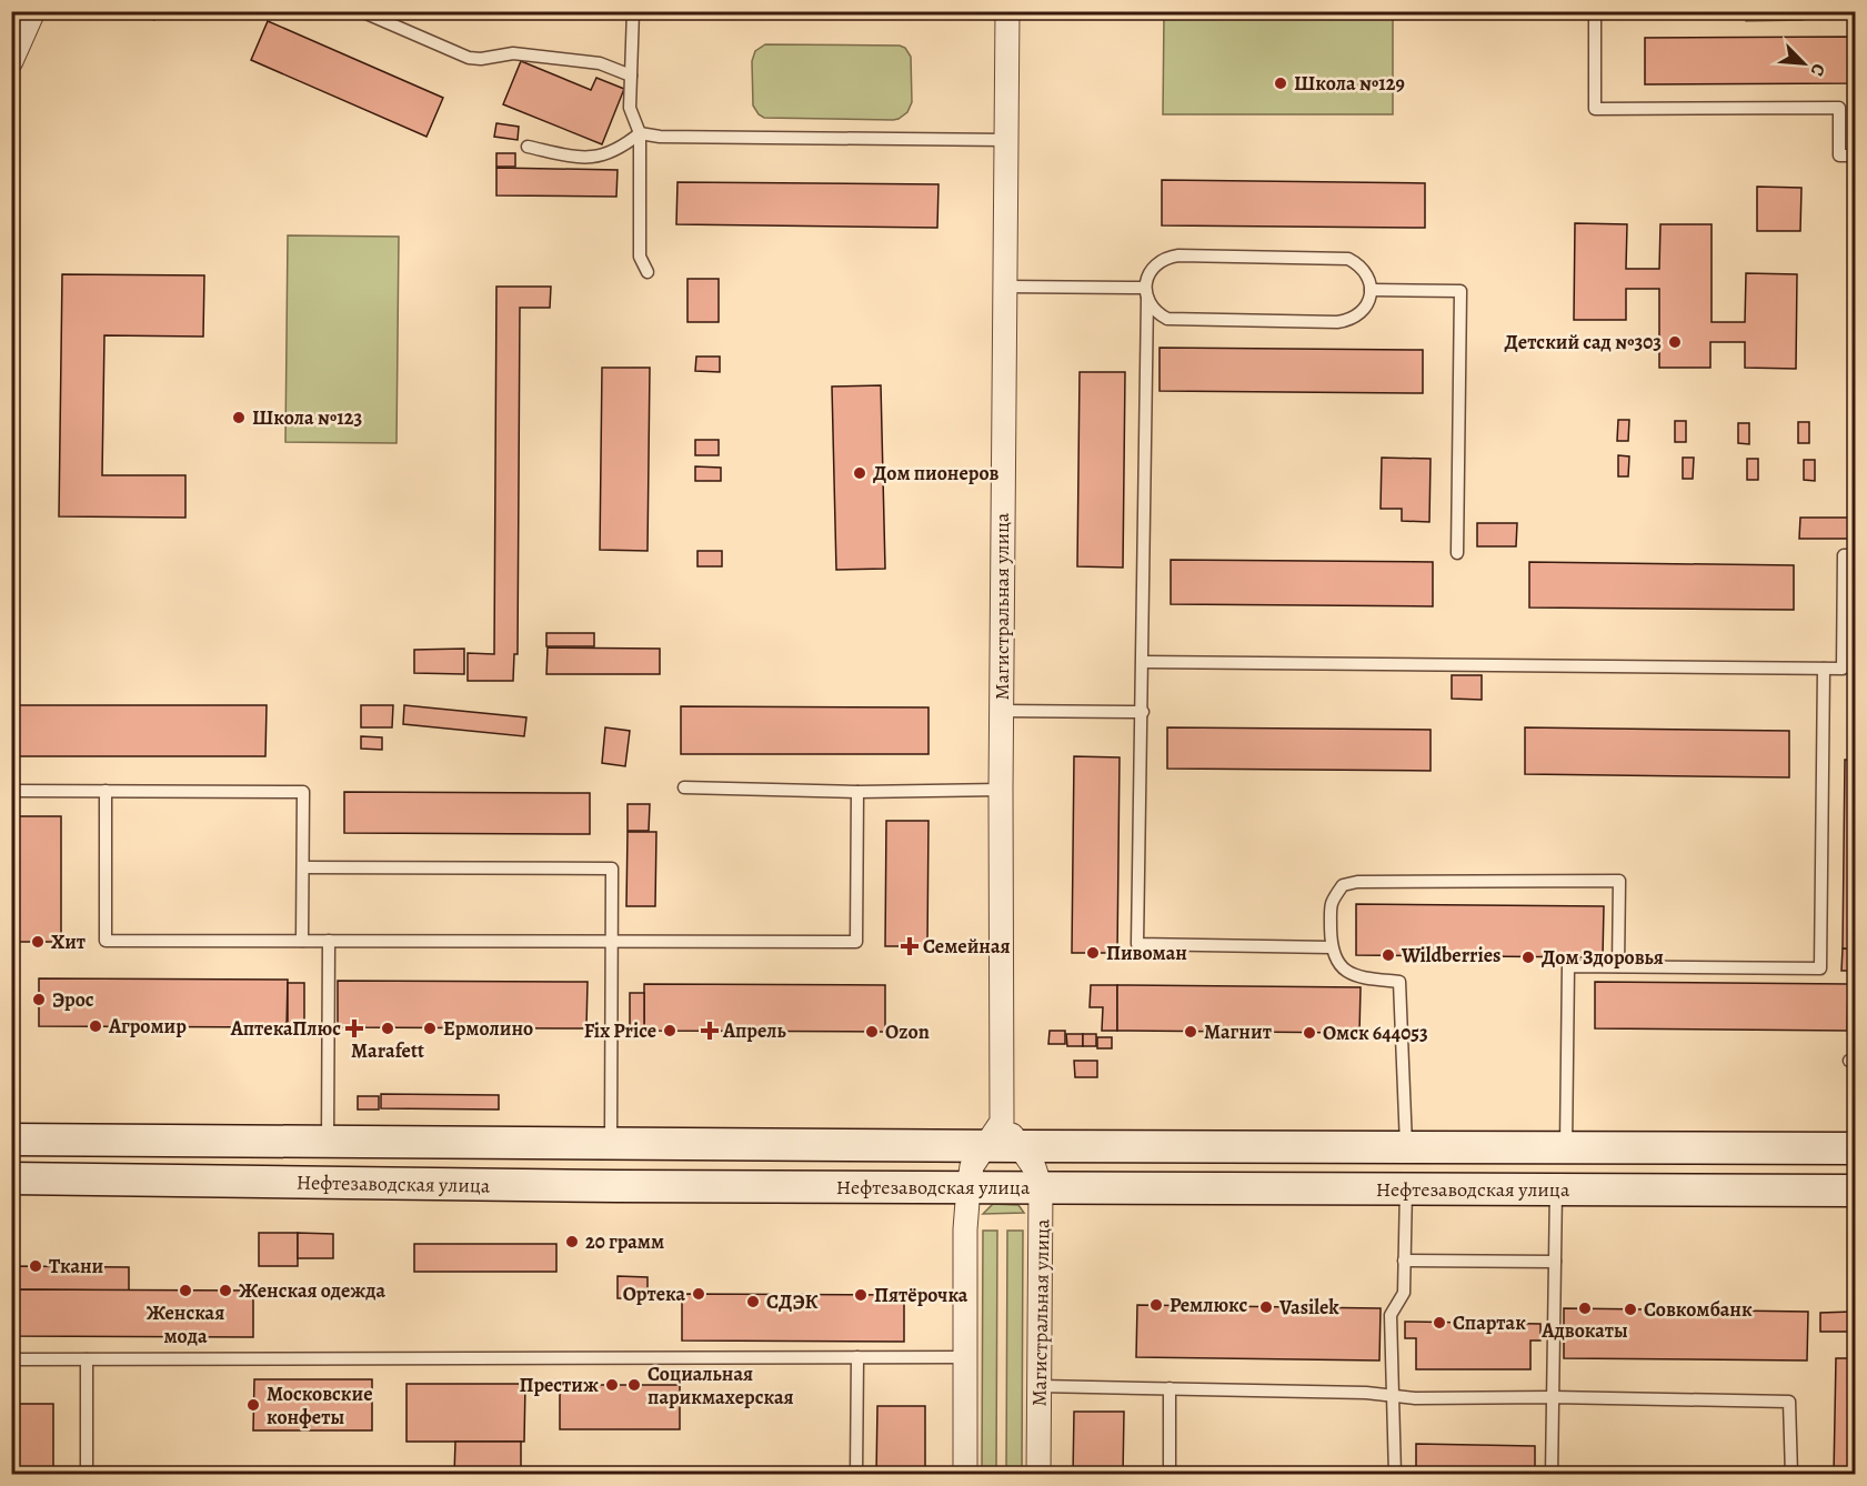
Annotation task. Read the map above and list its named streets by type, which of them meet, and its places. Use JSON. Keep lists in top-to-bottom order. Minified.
{"streets":{"main road":["Нефтезаводская улица"],"street":["Магистральная улица"]},"crossings":[["Магистральная улица","Нефтезаводская улица"]],"places":{"other":["Школа №129","Детский сад №303","Школа №123","Дом пионеров","Хит","Пивоман","Wildberries","Дом Здоровья","Эрос","Агромир","Marafett","Ермолино","Fix Price","Ozon","Магнит","Омск 644053","20 грамм","Ткани","Женская мода","Женская одежда","Ортека","Пятёрочка","СДЭК","Ремлюкс","Vasilek","Адвокаты","Совкомбанк","Спартак","Престиж","Социальная парикмахерская","Московские конфеты"],"health":["Семейная","АптекаПлюс","Апрель"]},"north":"bottom right"}
